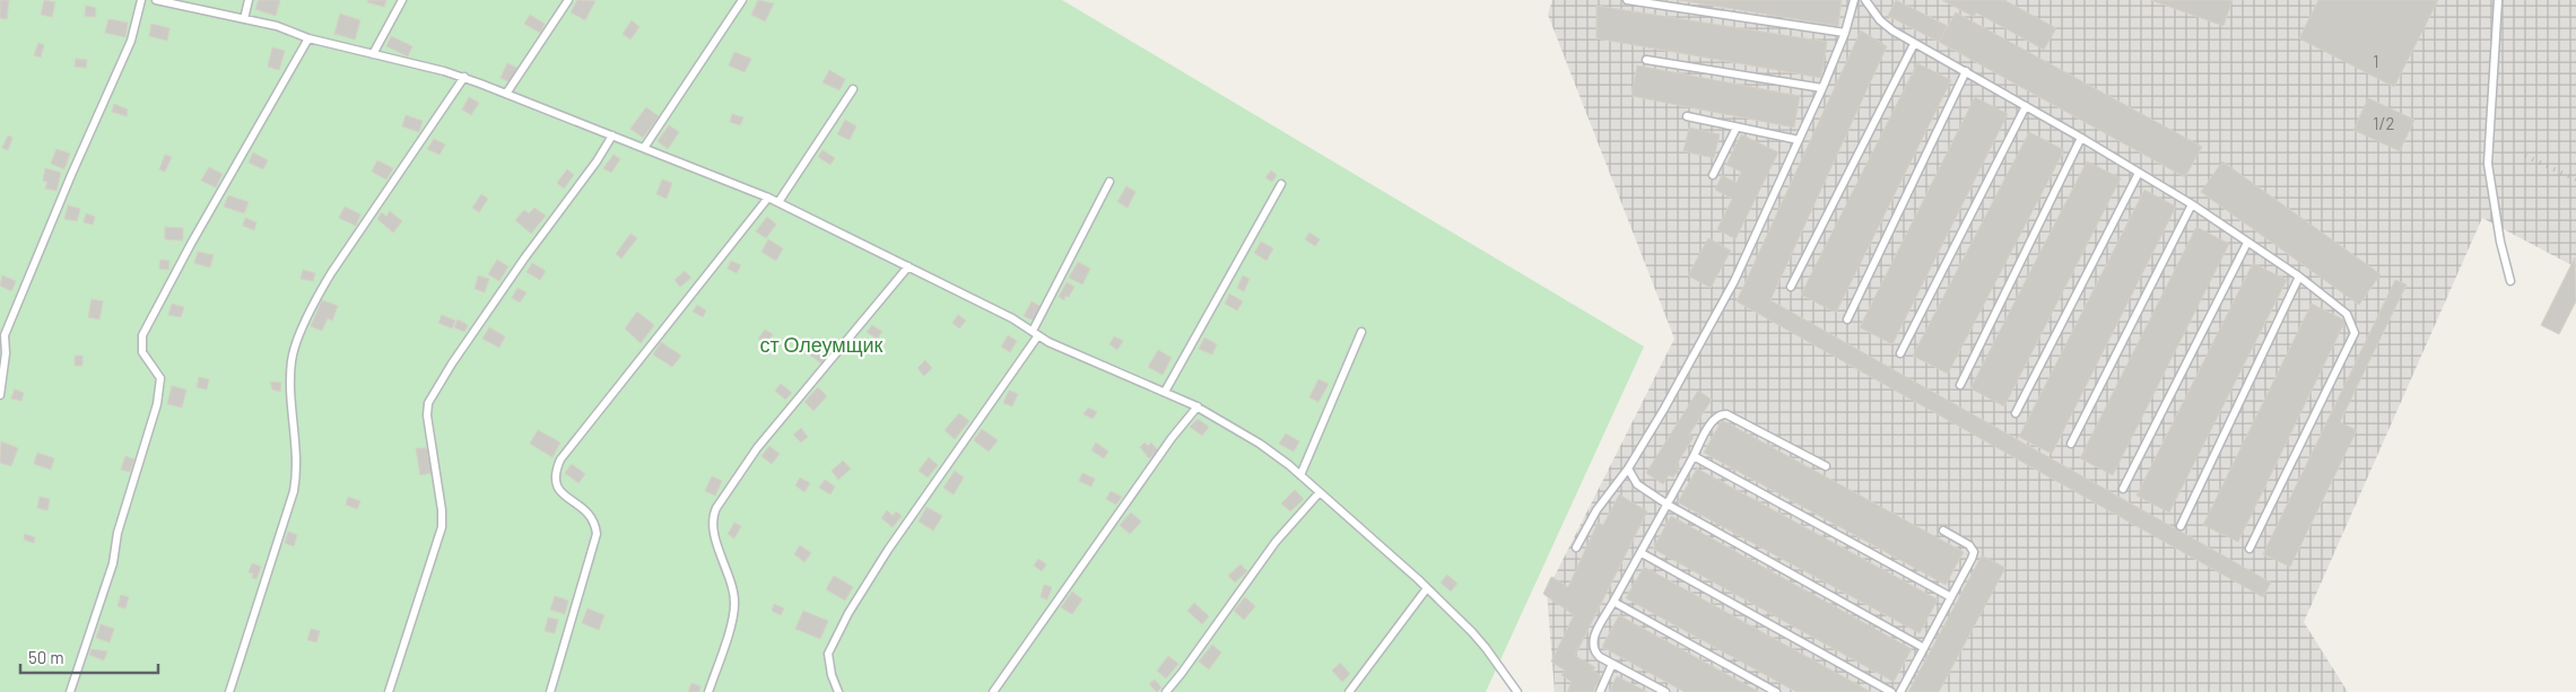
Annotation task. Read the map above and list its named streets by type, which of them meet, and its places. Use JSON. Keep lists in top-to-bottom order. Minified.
{"parks":["ст Олеумщик"],"house_numbers":["1","1/2"],"scale_bar":"50 m"}
